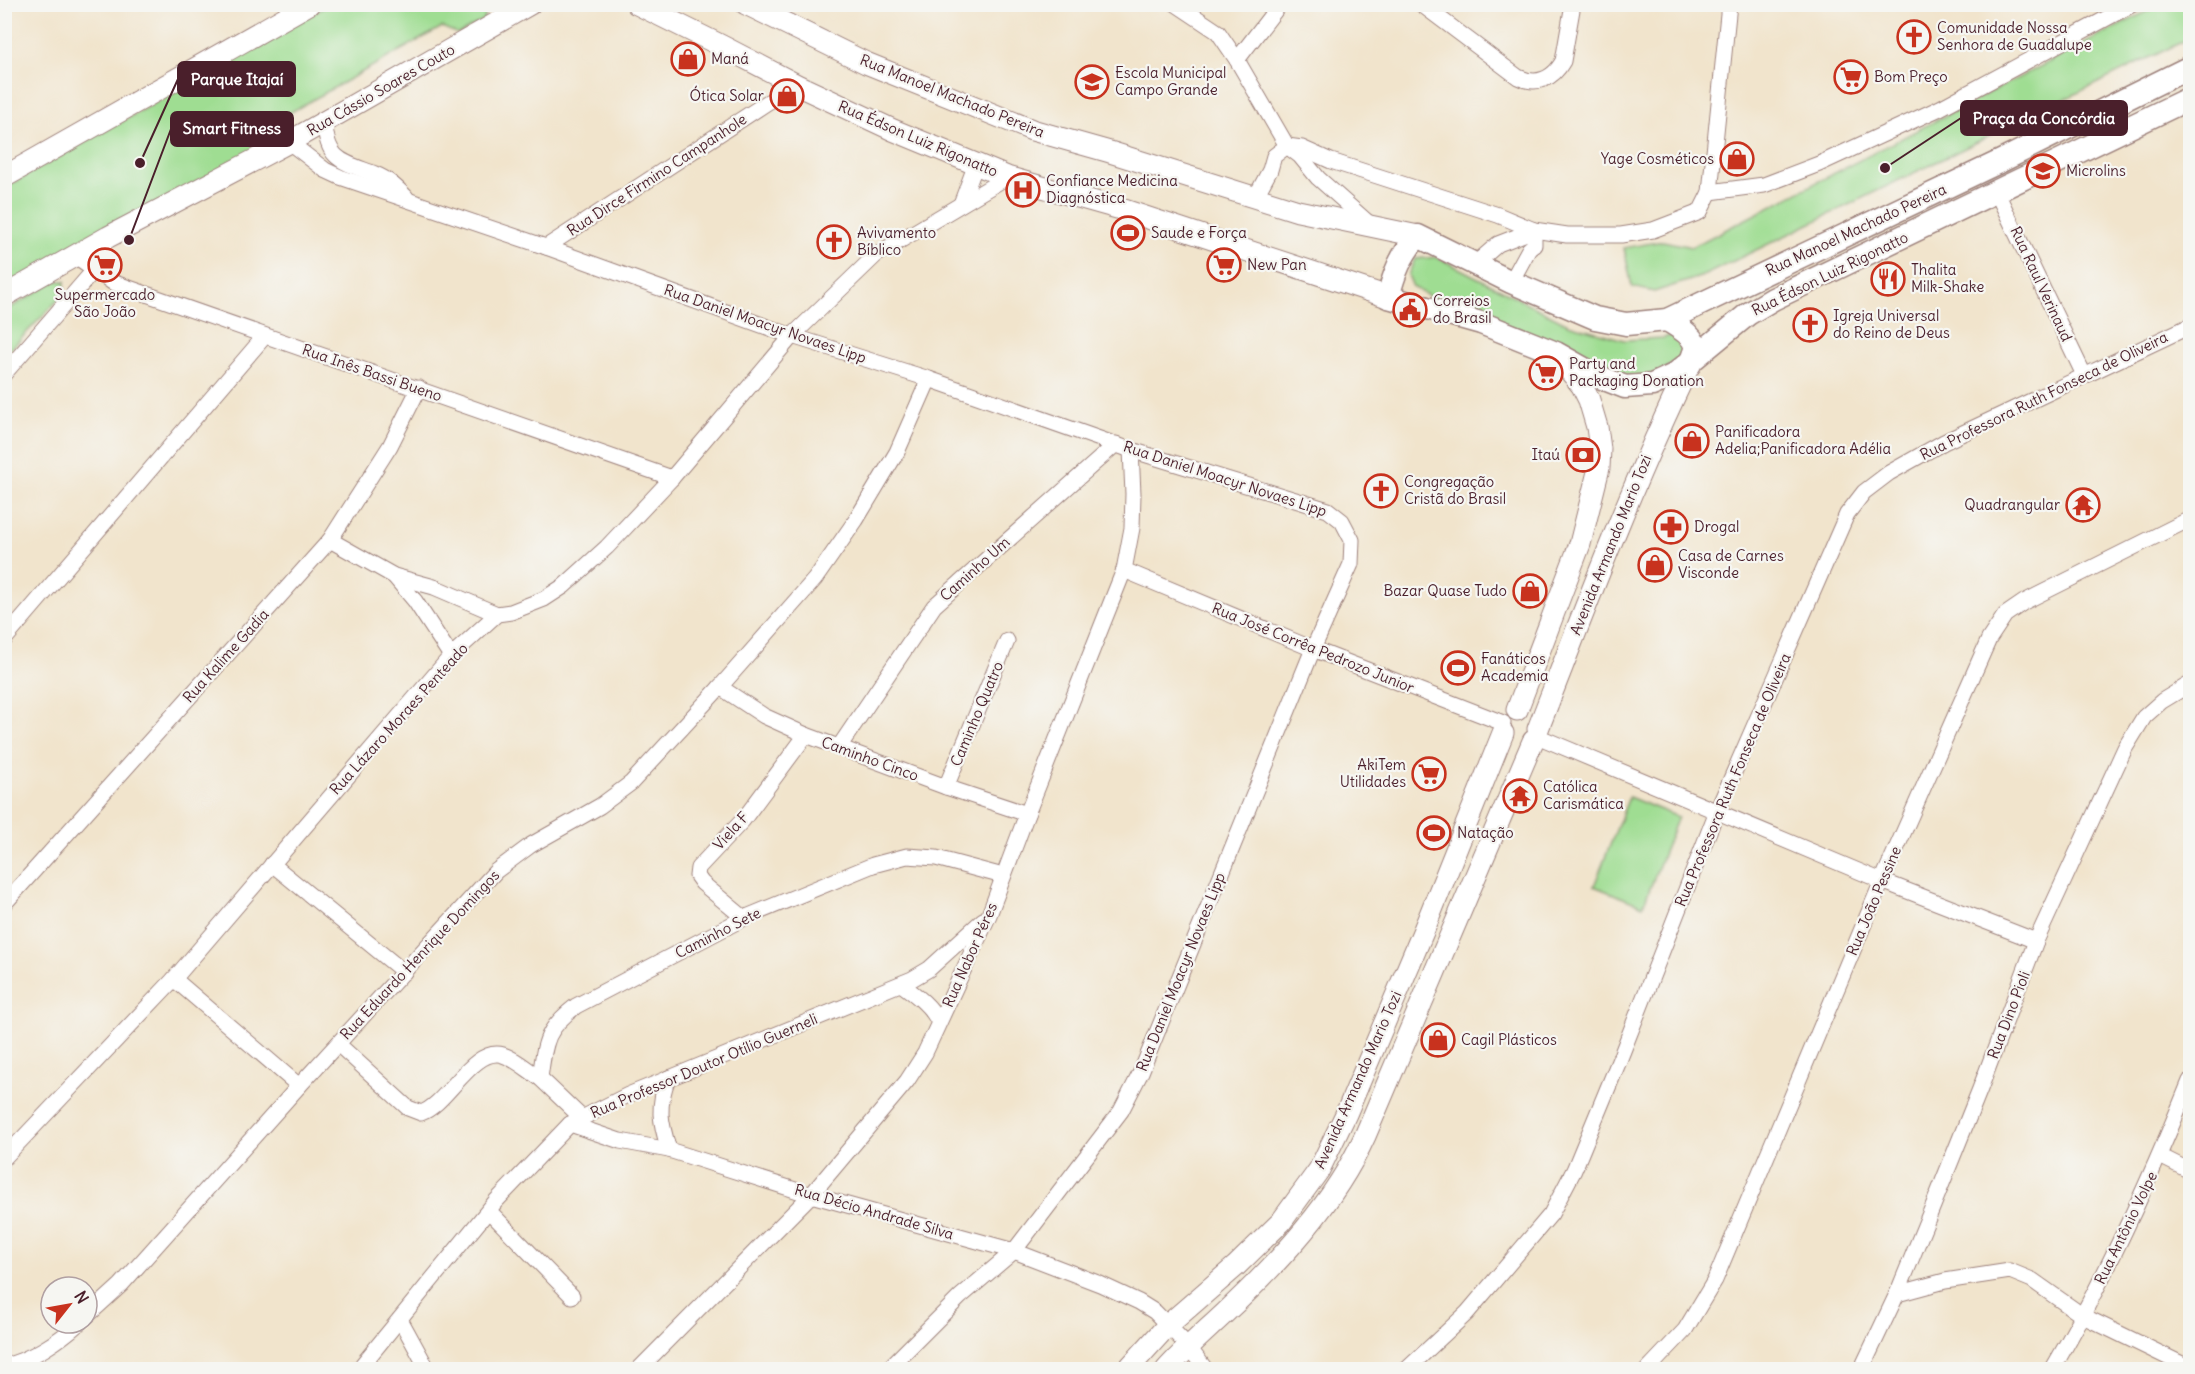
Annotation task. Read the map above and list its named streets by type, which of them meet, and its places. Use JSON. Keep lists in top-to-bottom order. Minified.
{"streets":{"main road":["Rua Manoel Machado Pereira","Rua Édson Luiz Rigonatto"],"street":["Rua Cássio Soares Couto","Rua Dirce Firmino Campanhole","Rua Raul Verinaud","Rua Daniel Moacyr Novaes Lipp","Rua Inês Bassi Bueno","Rua Professora Ruth Fonseca de Oliveira","Avenida Armando Mario Tozi","Caminho Um","Rua José Corrêa Pedrozo Junior","Rua Kalime Gadia","Caminho Quatro","Rua Lázaro Moraes Penteado","Caminho Cinco","Viela F","Rua João Pessine","Caminho Sete","Rua Eduardo Henrique Domingos","Rua Nabor Péres","Rua Dino Pioli","Rua Professor Doutor Otílio Guerneli","Rua Décio Andrade Silva","Rua Antônio Volpe"]},"crossings":[["Rua Cássio Soares Couto","Rua Daniel Moacyr Novaes Lipp"],["Rua Cássio Soares Couto","Rua Inês Bassi Bueno"],["Rua Édson Luiz Rigonatto","Rua Dirce Firmino Campanhole"],["Rua Édson Luiz Rigonatto","Rua Raul Verinaud"],["Rua Édson Luiz Rigonatto","Avenida Armando Mario Tozi"],["Rua Édson Luiz Rigonatto","Rua Lázaro Moraes Penteado"],["Rua Dirce Firmino Campanhole","Rua Daniel Moacyr Novaes Lipp"],["Rua Raul Verinaud","Rua Professora Ruth Fonseca de Oliveira"],["Rua Daniel Moacyr Novaes Lipp","Caminho Um"],["Rua Daniel Moacyr Novaes Lipp","Rua José Corrêa Pedrozo Junior"],["Rua Daniel Moacyr Novaes Lipp","Rua Lázaro Moraes Penteado"],["Rua Daniel Moacyr Novaes Lipp","Rua Eduardo Henrique Domingos"],["Rua Daniel Moacyr Novaes Lipp","Rua Nabor Péres"],["Rua Daniel Moacyr Novaes Lipp","Rua Décio Andrade Silva"],["Rua Inês Bassi Bueno","Rua Kalime Gadia"],["Rua Inês Bassi Bueno","Rua Lázaro Moraes Penteado"],["Avenida Armando Mario Tozi","Rua José Corrêa Pedrozo Junior"],["Avenida Armando Mario Tozi","Rua Décio Andrade Silva"],["Caminho Um","Caminho Cinco"],["Caminho Um","Rua Nabor Péres"],["Rua José Corrêa Pedrozo Junior","Rua Nabor Péres"],["Caminho Quatro","Caminho Cinco"],["Caminho Cinco","Viela F"],["Caminho Cinco","Rua Eduardo Henrique Domingos"],["Caminho Cinco","Rua Nabor Péres"],["Viela F","Caminho Sete"],["Caminho Sete","Rua Nabor Péres"],["Rua Nabor Péres","Rua Professor Doutor Otílio Guerneli"],["Rua Nabor Péres","Rua Décio Andrade Silva"],["Rua Professor Doutor Otílio Guerneli","Rua Décio Andrade Silva"]],"places":{"church":["Comunidade Nossa Senhora de Guadalupe","Avivamento Bíblico","Igreja Universal do Reino de Deus","Congregação Cristã do Brasil"],"shop":["Maná","Ótica Solar","Yage Cosméticos","Panificadora Adelia;Panificadora Adélia","Casa de Carnes Visconde","Bazar Quase Tudo","Cagil Plásticos"],"supermarket":["Bom Preço","Supermercado São João","New Pan","Party and Packaging Donation","AkiTem Utilidades"],"school or university":["Escola Municipal Campo Grande","Microlins"],"other":["Parque Itajaí","Praça da Concórdia","Smart Fitness"],"hospital":["Confiance Medicina Diagnóstica"],"sports":["Saude e Força","Fanáticos Academia","Natação"],"restaurant":["Thalita Milk-Shake"],"public building":["Correios do Brasil"],"bank":["Itaú"],"temple":["Quadrangular","Católica Carismática"],"pharmacy":["Drogal"]},"north":"top right"}
